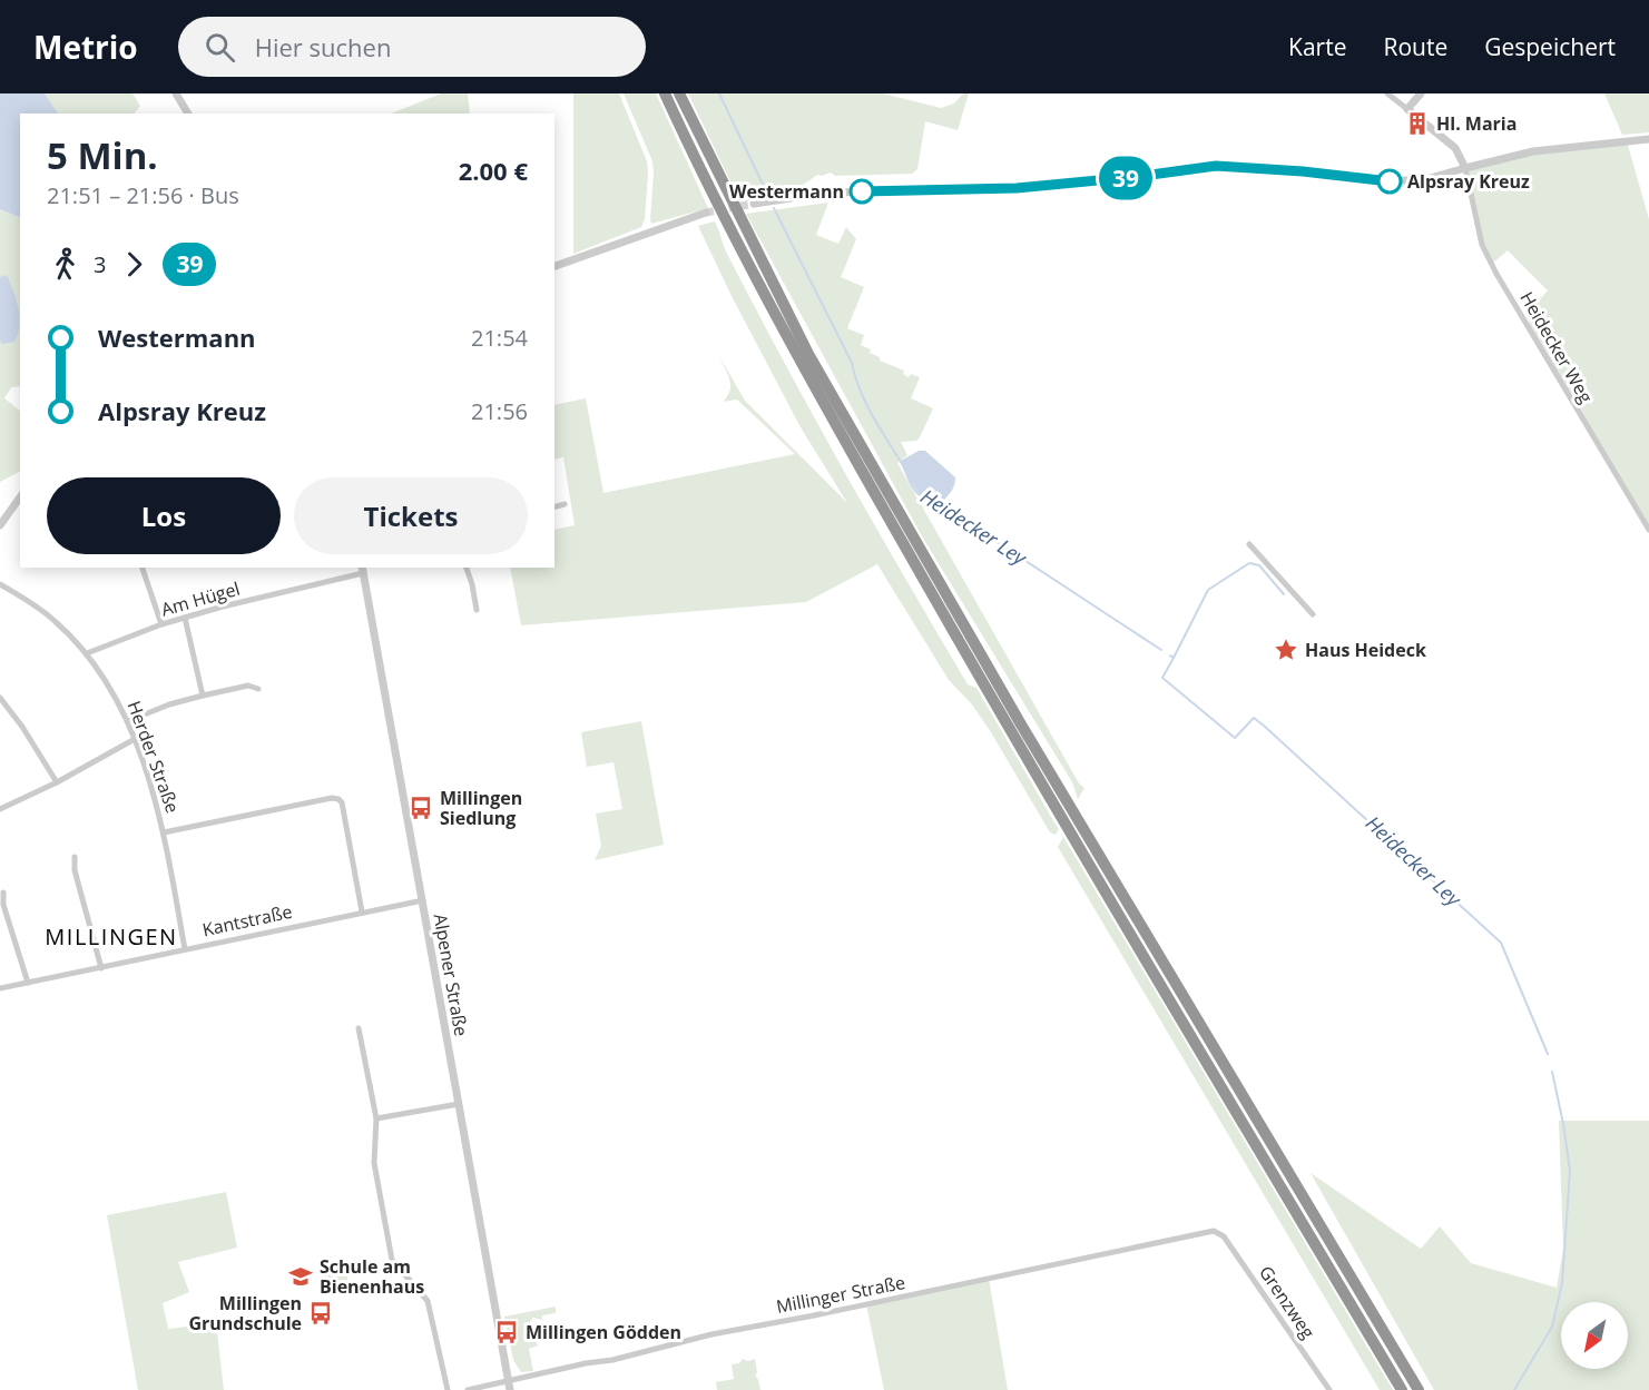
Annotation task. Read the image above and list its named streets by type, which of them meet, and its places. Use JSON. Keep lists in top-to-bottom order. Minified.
{"streets":{"street":["Heidecker Weg","Am Hügel","Herder Straße","Kantstraße","Alpener Straße","Millinger Straße","Grenzweg"]},"crossings":[["Am Hügel","Herder Straße"],["Am Hügel","Alpener Straße"],["Herder Straße","Kantstraße"],["Kantstraße","Alpener Straße"],["Alpener Straße","Millinger Straße"],["Millinger Straße","Grenzweg"]],"districts":["MILLINGEN"],"water":["Heidecker Ley"],"places":{"building":["Hl. Maria"],"other":["Alpsray Kreuz","Westermann"],"place":["Haus Heideck"],"bus stop":["Millingen Siedlung","Millingen Grundschule","Millingen Gödden"],"school or university":["Schule am Bienenhaus"]},"lines":["bus line 39"],"north":"bottom left","page":{"header":"Metrio","search":"Hier suchen","nav":["Karte","Route","Gespeichert"],"on_map":"39","heading":["5 Min.","21:51 – 21:56 · Bus","2.00 €"],"legs":["3","39"],"list":[{"name":"Westermann","value":"21:54"},{"name":"Alpsray Kreuz","value":"21:56"}],"buttons":["Los","Tickets"]}}
